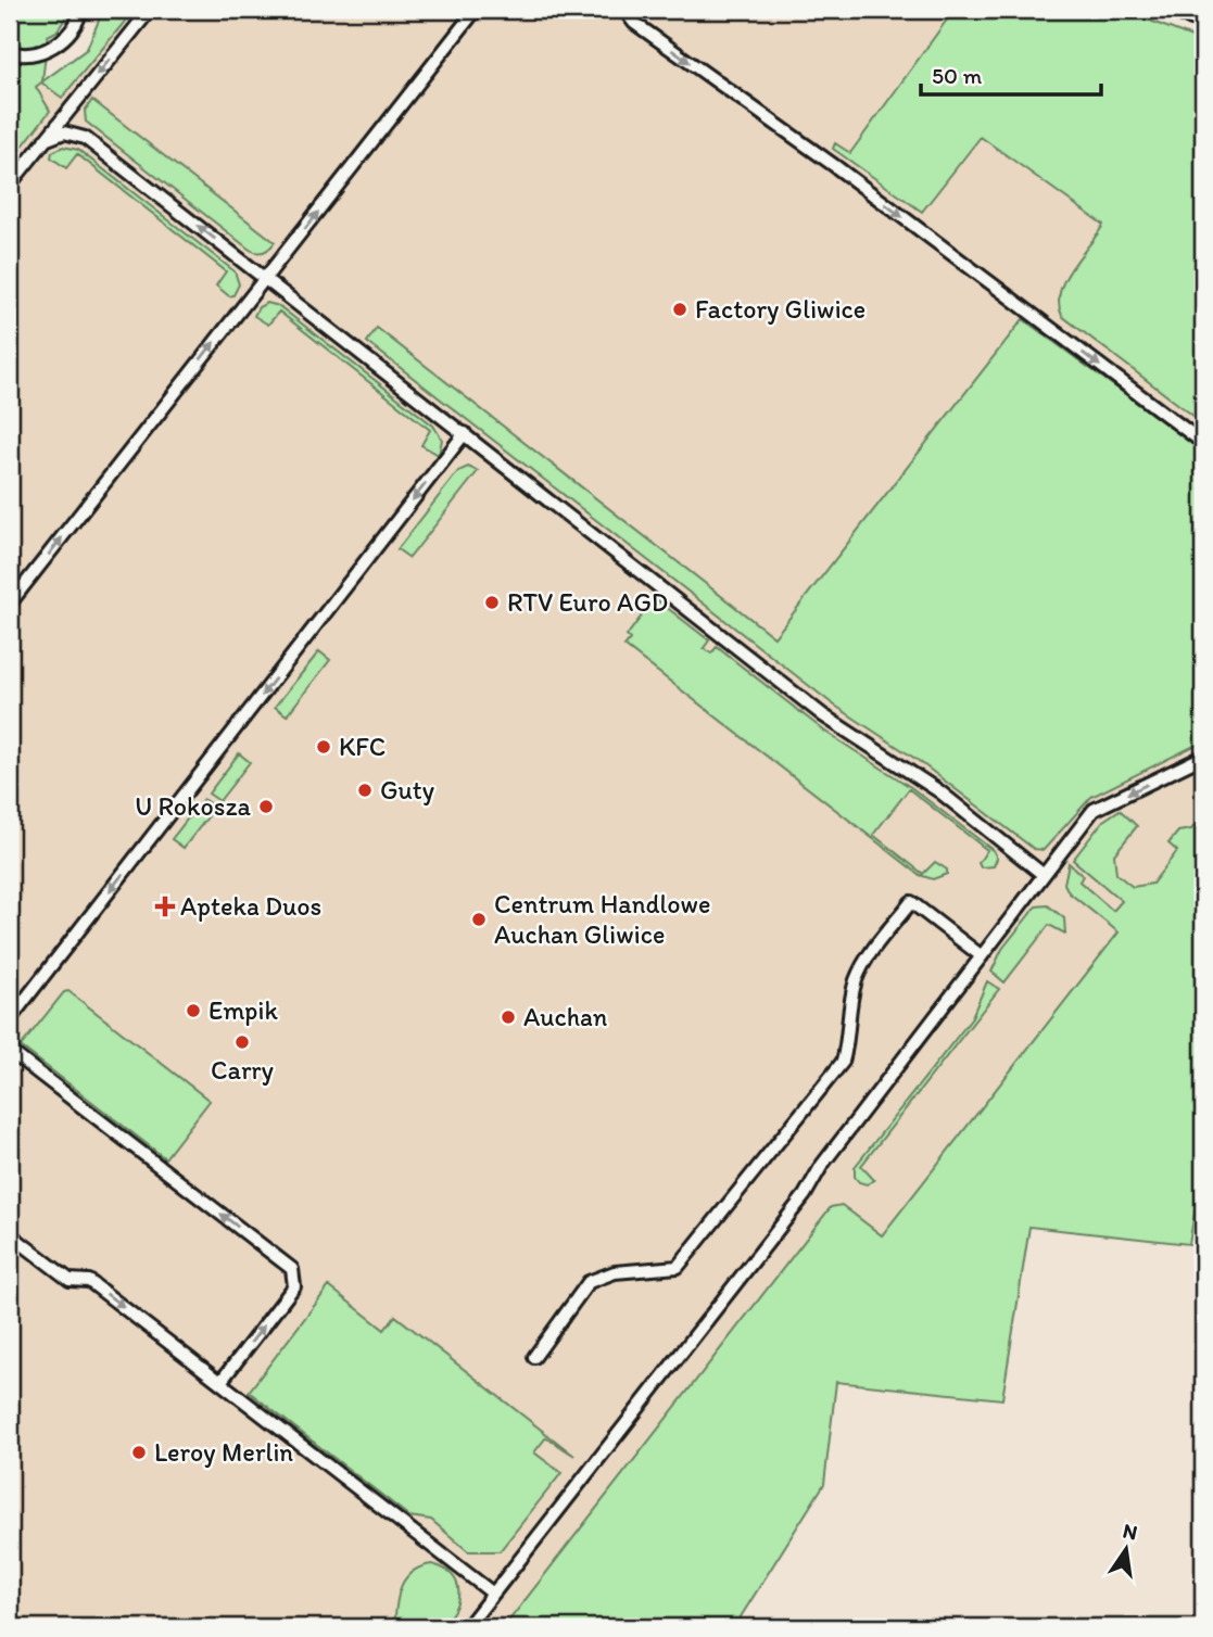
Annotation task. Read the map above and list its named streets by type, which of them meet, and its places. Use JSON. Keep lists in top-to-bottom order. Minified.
{"places":{"other":["Factory Gliwice","RTV Euro AGD","KFC","Guty","U Rokosza","Centrum Handlowe Auchan Gliwice","Empik","Auchan","Carry","Leroy Merlin"],"health":["Apteka Duos"]},"scale_bar":"50 m","north":"top"}
